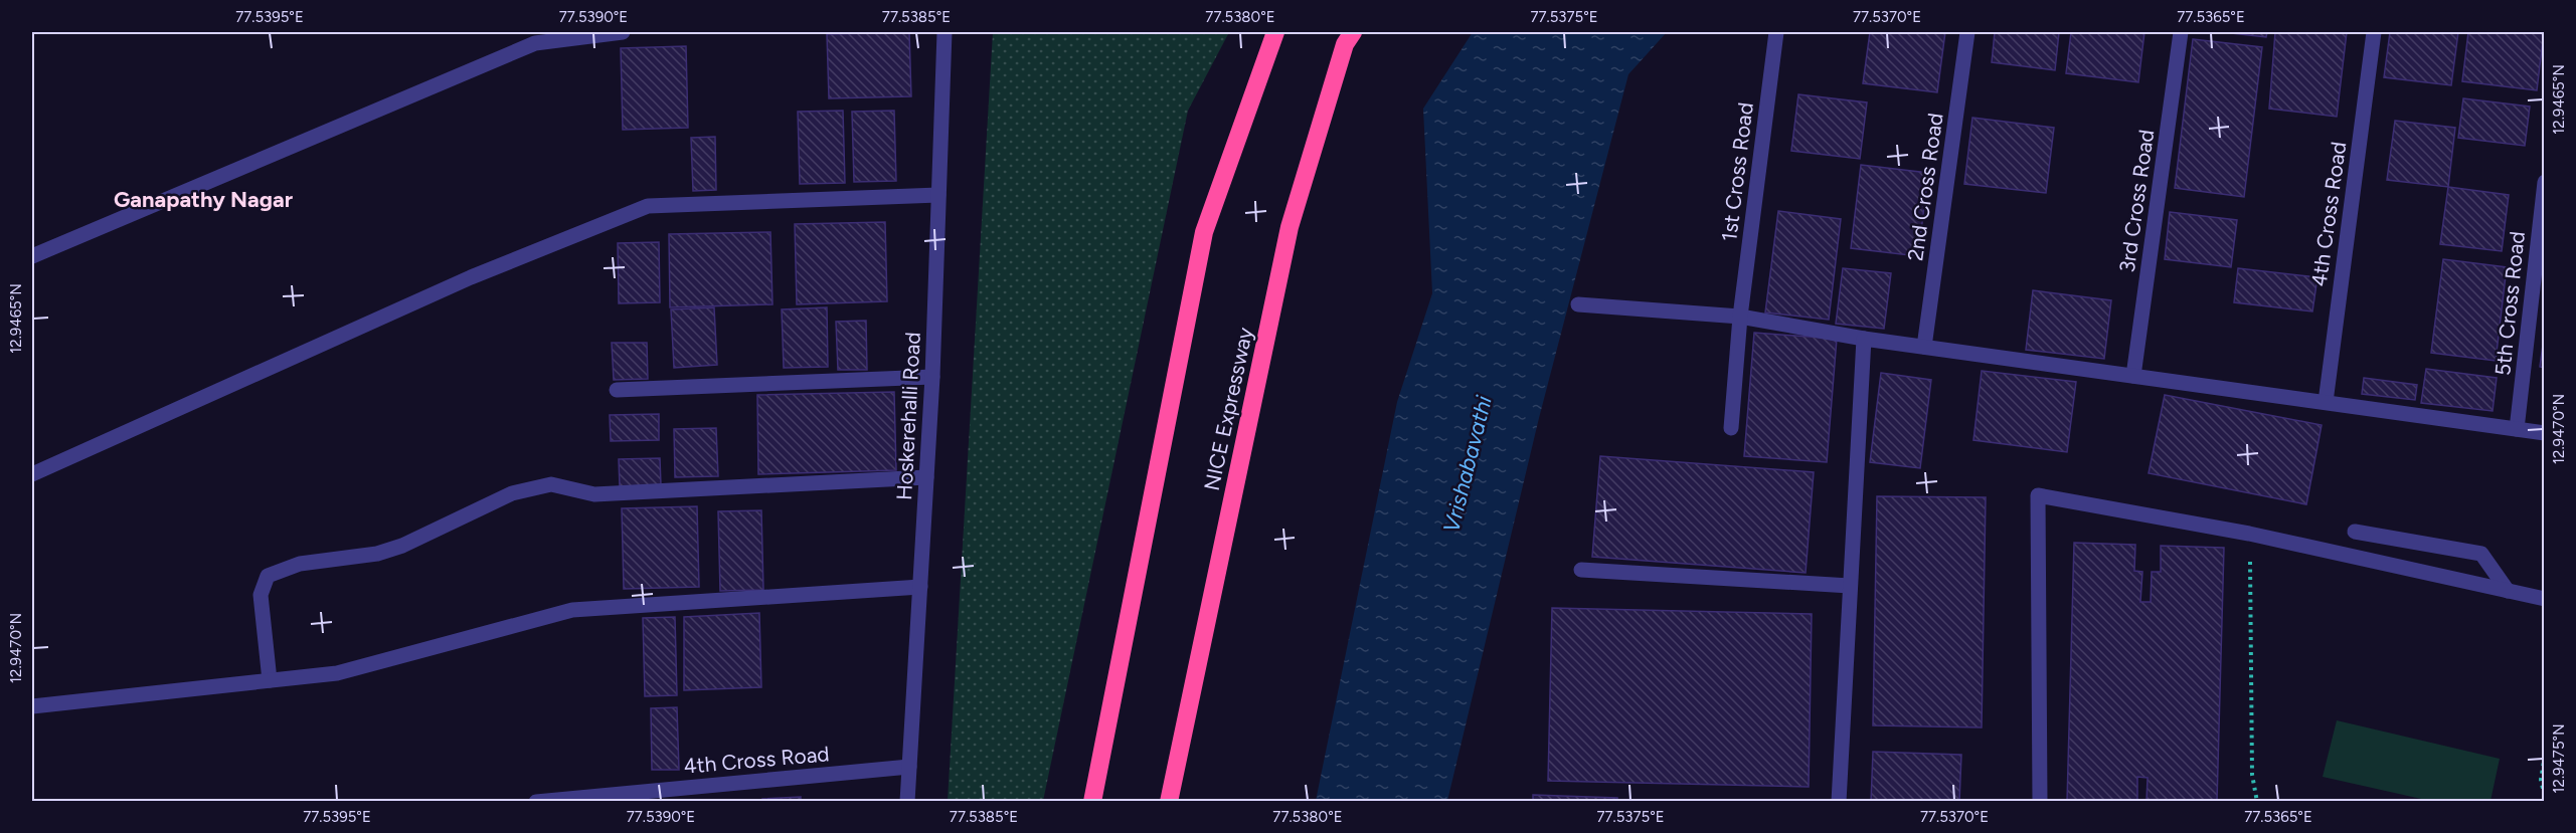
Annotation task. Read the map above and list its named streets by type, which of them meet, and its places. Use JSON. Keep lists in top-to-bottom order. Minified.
{"streets":{"highway":["NICE Expressway"],"street":["1st Cross Road","2nd Cross Road","3rd Cross Road","4th Cross Road","5th Cross Road","Hoskerehalli Road"]},"crossings":[["4th Cross Road","Hoskerehalli Road"]],"districts":["Ganapathy Nagar"],"water":["Vrishabavathi"],"coordinates":["77.5395°E","77.5390°E","77.5385°E","77.5380°E","77.5375°E","77.5370°E","77.5365°E","12.9465°N","12.9470°N","12.9475°N"]}
